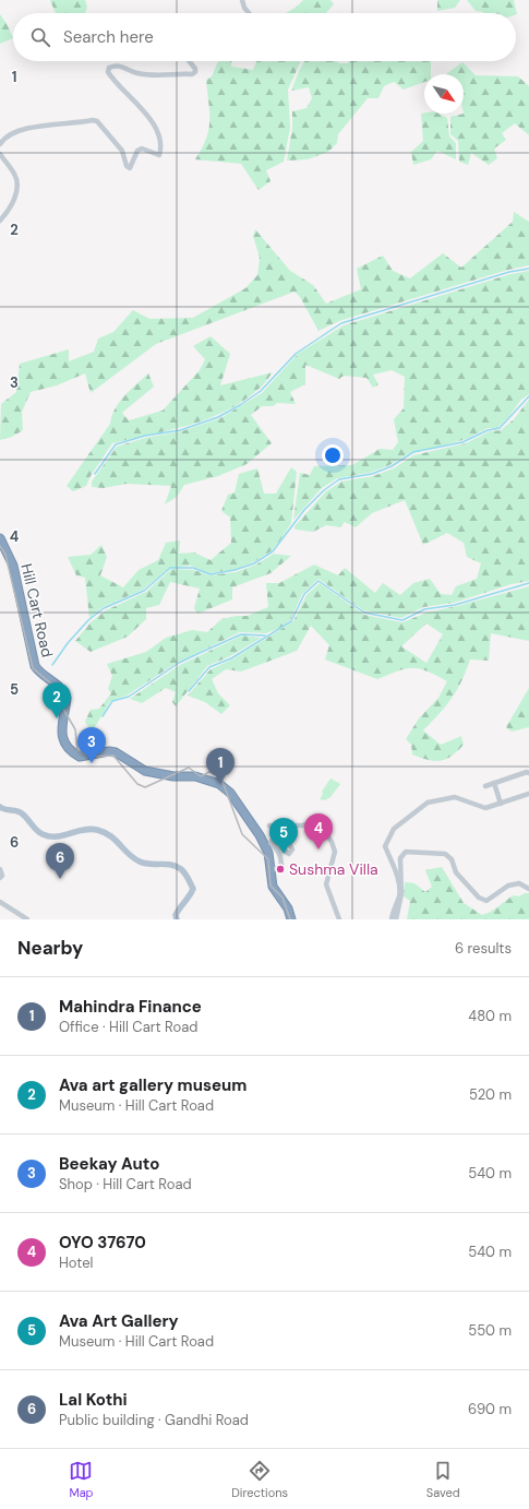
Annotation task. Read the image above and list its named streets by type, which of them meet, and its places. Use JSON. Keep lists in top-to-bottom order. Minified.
{"streets":{"highway":["Hill Cart Road"]},"places":["Sushma Villa"],"north":"bottom right","page":{"search":"Search here","pins":["2","3","1","4","5","6"],"heading":["Nearby","6 results"],"list":[{"mark":"1","name":"Mahindra Finance","note":"Office · Hill Cart Road","value":"480 m"},{"mark":"2","name":"Ava art gallery museum","note":"Museum · Hill Cart Road","value":"520 m"},{"mark":"3","name":"Beekay Auto","note":"Shop · Hill Cart Road","value":"540 m"},{"mark":"4","name":"OYO 37670","note":"Hotel","value":"540 m"},{"mark":"5","name":"Ava Art Gallery","note":"Museum · Hill Cart Road","value":"550 m"},{"mark":"6","name":"Lal Kothi","note":"Public building · Gandhi Road","value":"690 m"}],"nav":["Map","Directions","Saved"]},"grid":{"rows":["1","2","3","4","5","6"]}}
